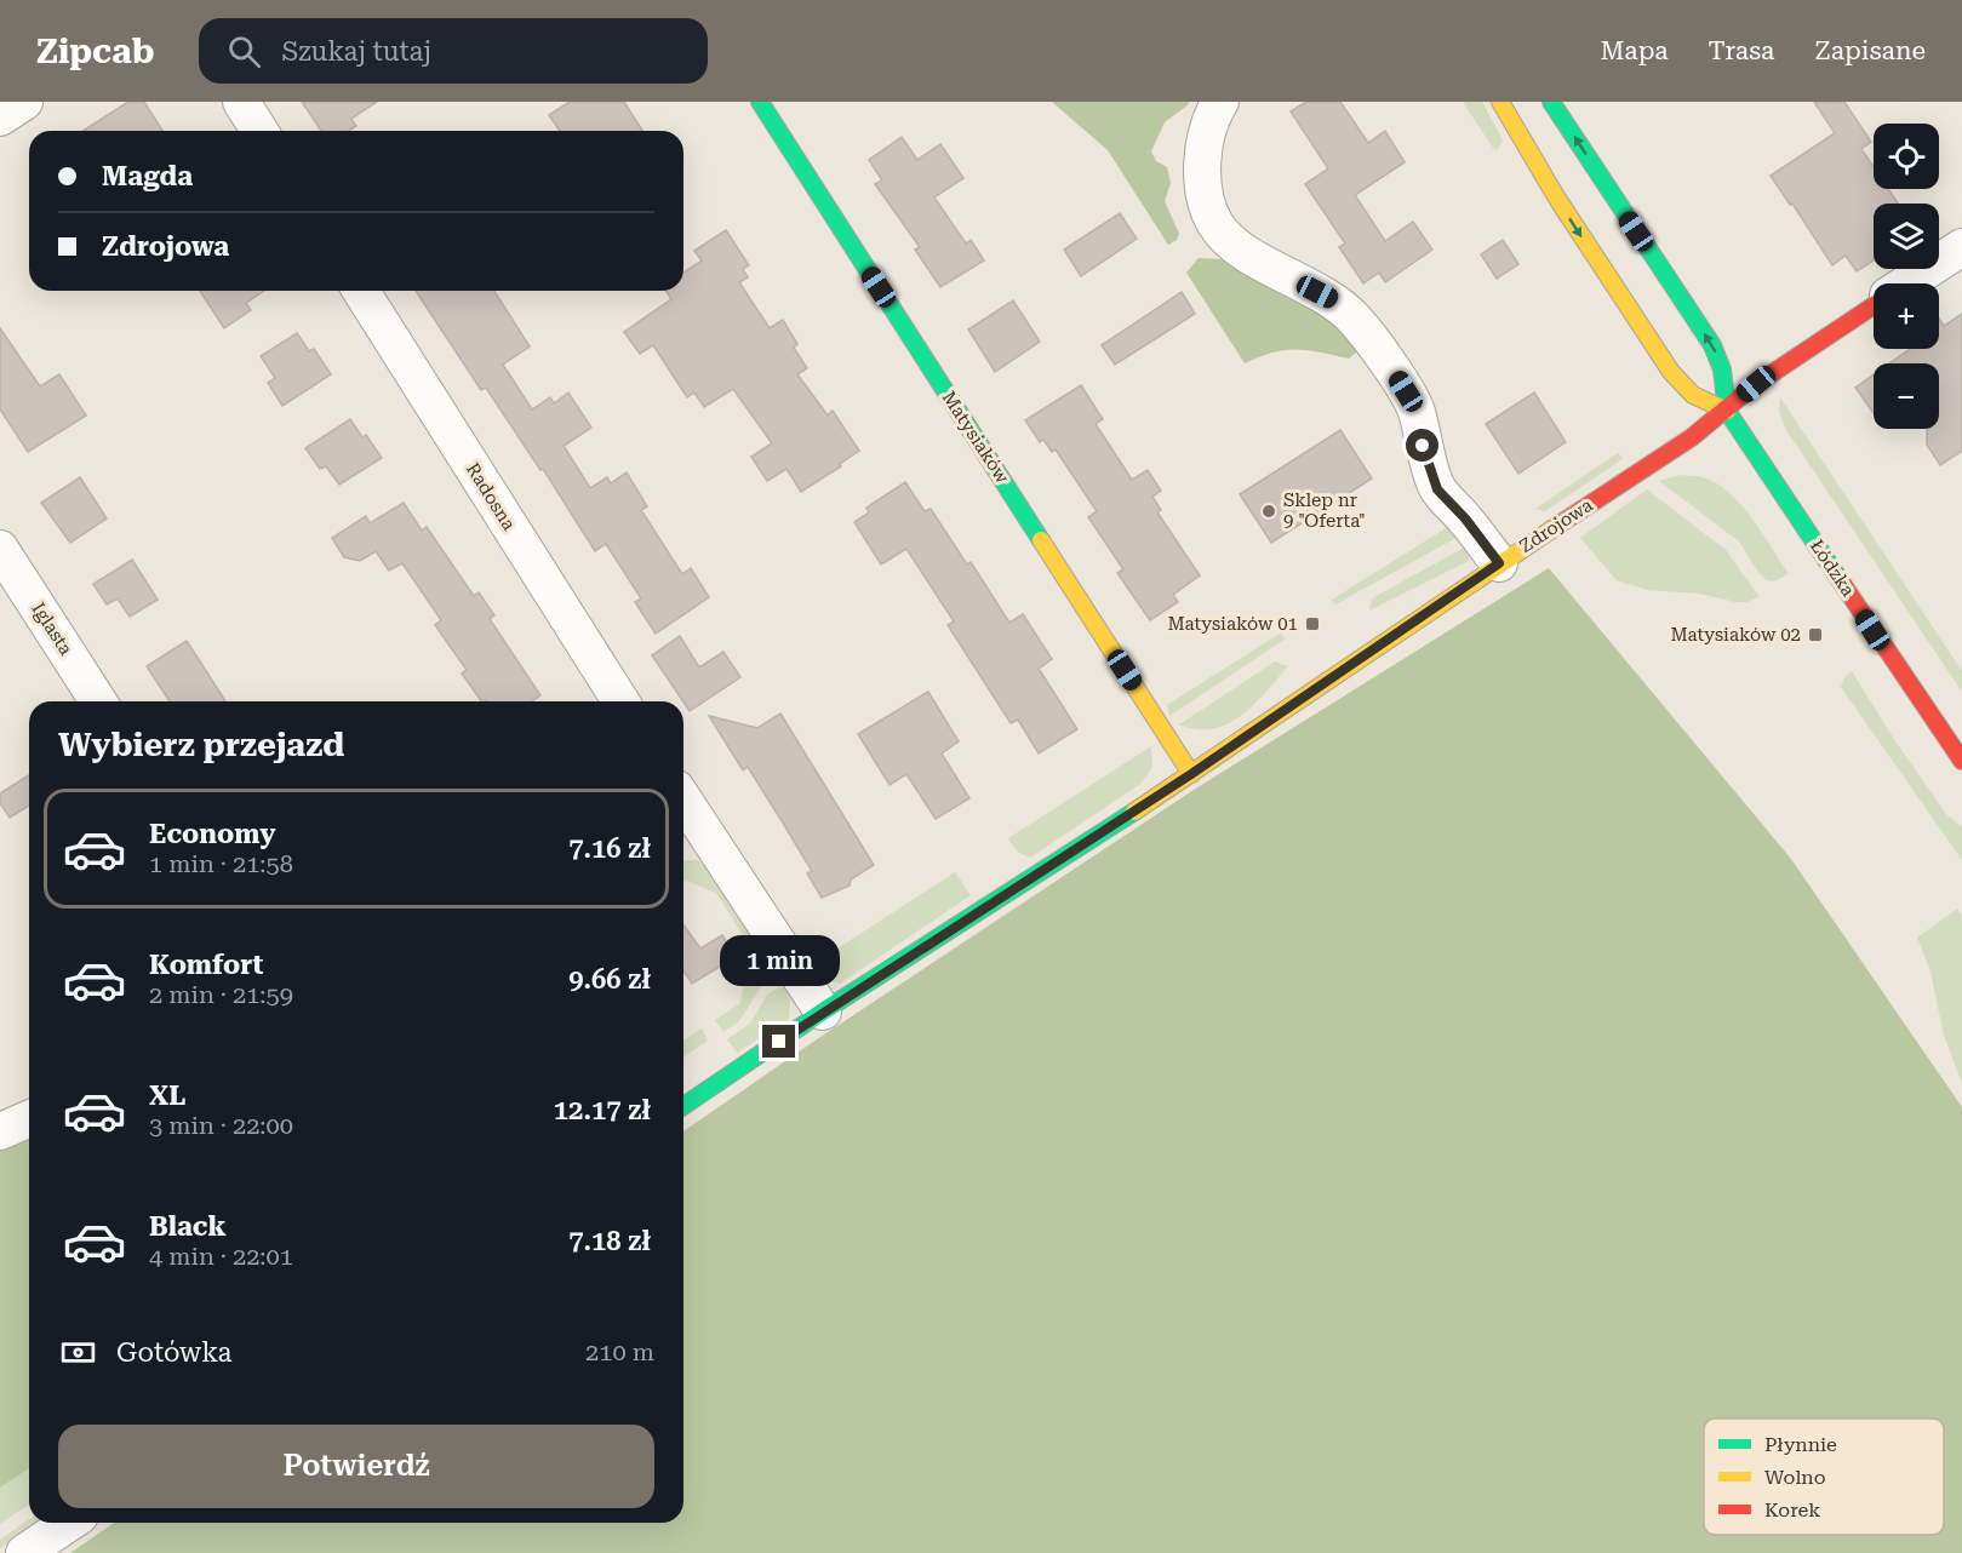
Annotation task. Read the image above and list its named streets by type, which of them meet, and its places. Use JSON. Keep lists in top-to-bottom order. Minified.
{"streets":{"street":["Matysiaków","Radosna","Zdrojowa","Łódzka","Iglasta"]},"crossings":[["Matysiaków","Zdrojowa"],["Zdrojowa","Łódzka"]],"places":{"other":["Sklep nr 9 \"Oferta\""],"transit":["Matysiaków 01","Matysiaków 02"]},"legend":["Płynnie","Wolno","Korek"],"page":{"header":"Zipcab","search":"Szukaj tutaj","nav":["Mapa","Trasa","Zapisane"],"map_buttons":["+","−"],"banner":["Magda","Zdrojowa"],"heading":"Wybierz przejazd","list":[{"name":"Economy","note":"1 min · 21:58","value":"7.16 zł"},{"name":"Komfort","note":"2 min · 21:59","value":"9.66 zł"},{"name":"XL","note":"3 min · 22:00","value":"12.17 zł"},{"name":"Black","note":"4 min · 22:01","value":"7.18 zł"}],"bubble":"1 min","pay":["Gotówka","210 m"],"buttons":"Potwierdź"}}
